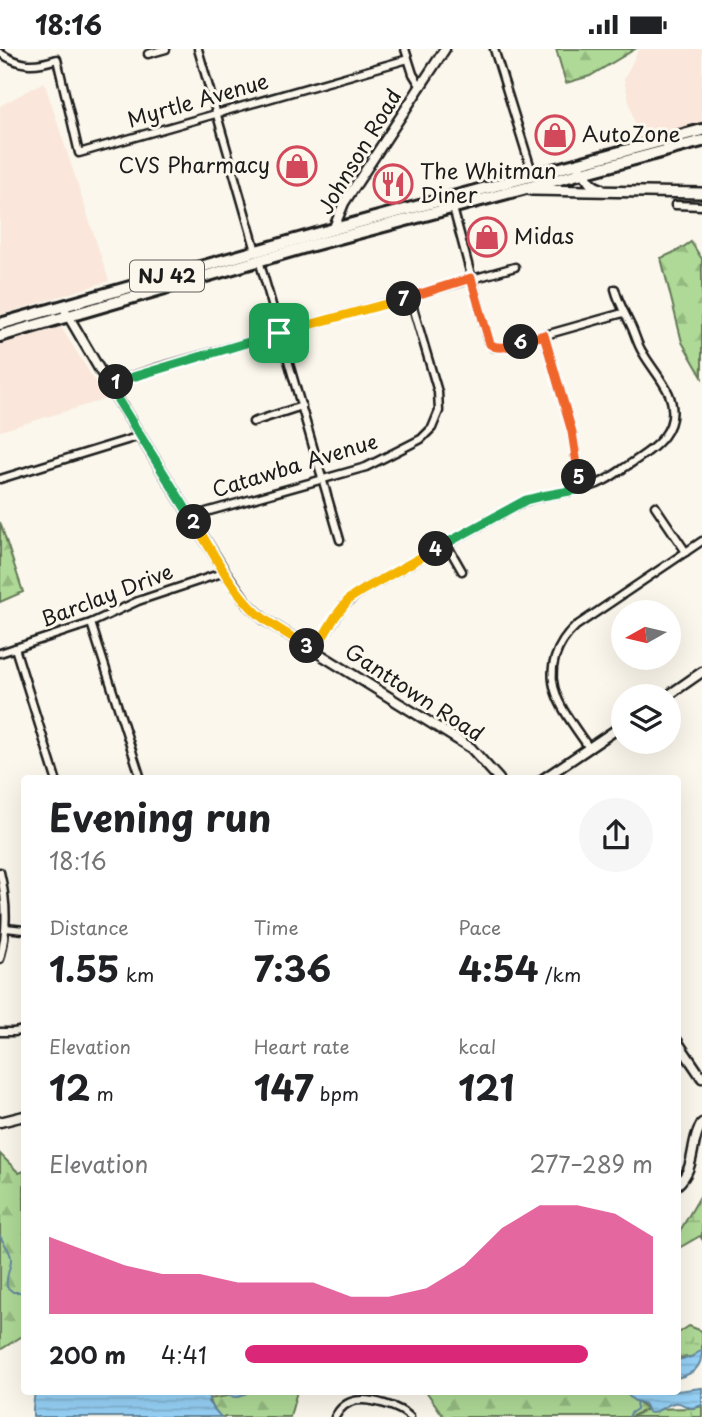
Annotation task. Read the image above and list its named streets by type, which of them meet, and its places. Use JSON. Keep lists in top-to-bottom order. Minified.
{"streets":{"highway":["NJ 42"],"street":["Myrtle Avenue","Johnson Road","Catawba Avenue","Barclay Drive","Ganttown Road"]},"crossings":[["Johnson Road","NJ 42"],["NJ 42","Ganttown Road"],["Catawba Avenue","Ganttown Road"],["Barclay Drive","Ganttown Road"]],"places":{"shop":["AutoZone","CVS Pharmacy","Midas"],"restaurant":["The Whitman Diner"]},"north":"left","page":{"status":"18:16","pins":["7","6","1","5","2","4","3"],"heading":["Evening run","18:16"],"stats":[["Distance","1.55 km"],["Time","7:36"],["Pace","4:54 /km"],["Elevation","12 m"],["Heart rate","147 bpm"],["kcal","121"]],"chart":["Elevation","277–289 m"],"list":[{"name":"200 m","note":"4:41"}]}}
